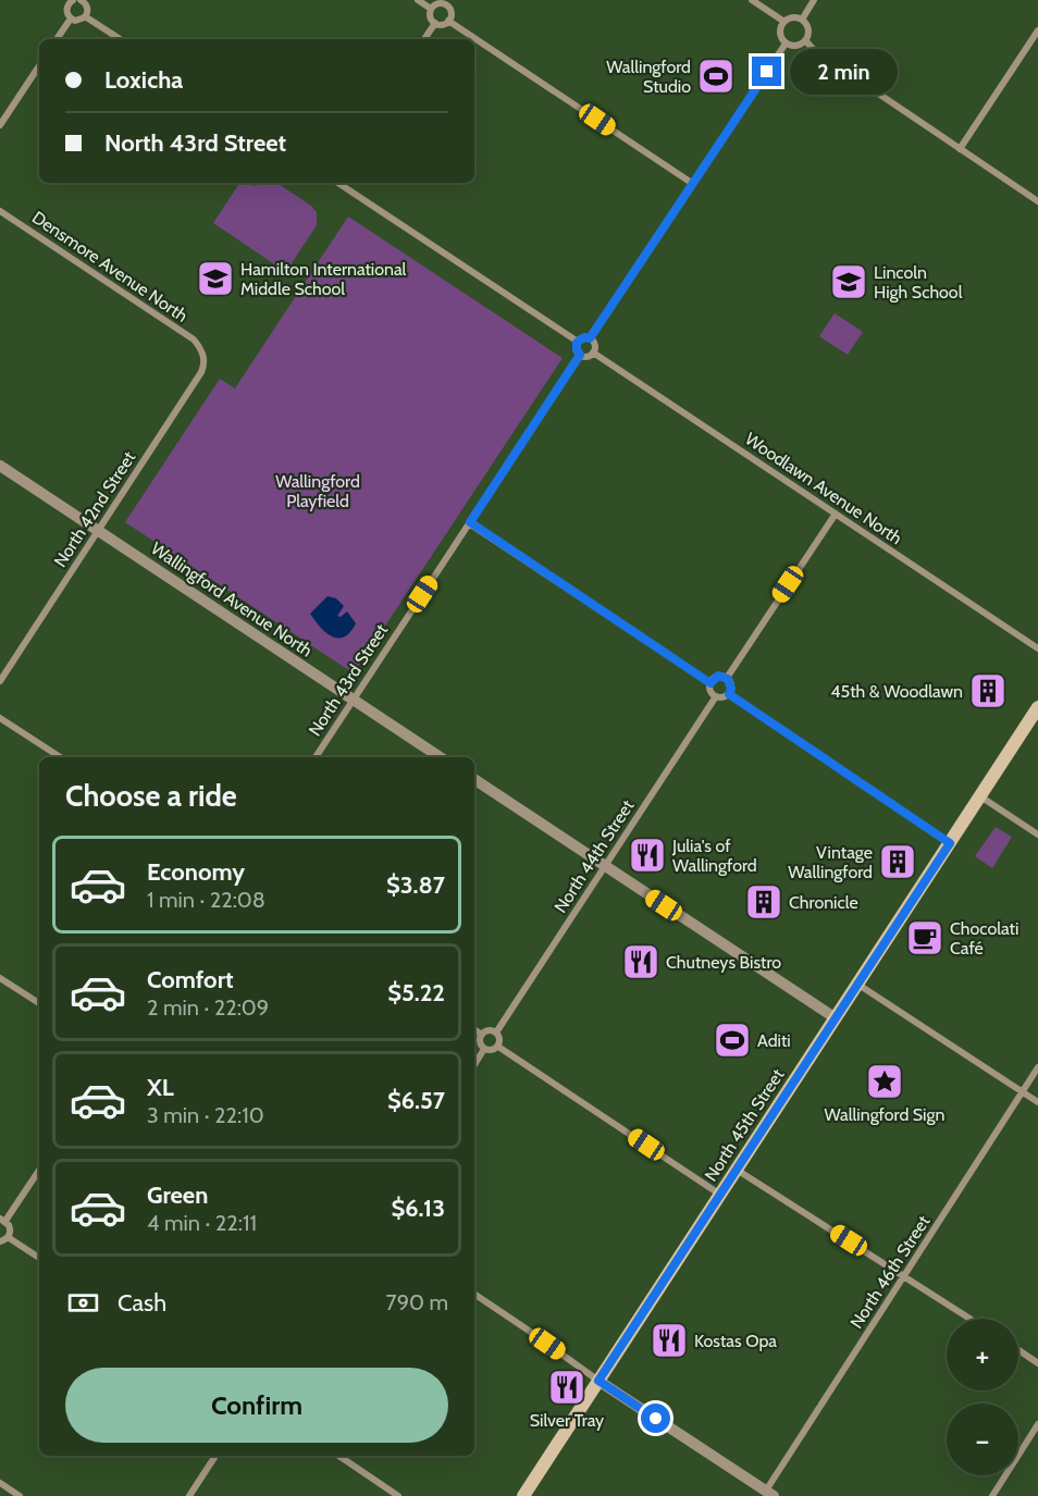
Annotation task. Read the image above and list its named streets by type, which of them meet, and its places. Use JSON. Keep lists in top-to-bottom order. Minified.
{"streets":{"main road":["North 45th Street"],"street":["Densmore Avenue North","Woodlawn Avenue North","North 42nd Street","Wallingford Avenue North","North 43rd Street","North 44th Street","North 46th Street"]},"crossings":[["Densmore Avenue North","North 42nd Street"],["Woodlawn Avenue North","North 43rd Street"],["North 42nd Street","Wallingford Avenue North"],["Wallingford Avenue North","North 43rd Street"]],"parks":["Wallingford Playfield"],"places":{"sports":["Wallingford Studio","Aditi"],"school or university":["Hamilton International Middle School","Lincoln High School"],"building":["45th & Woodlawn","Vintage Wallingford","Chronicle"],"restaurant":["Julia's of Wallingford","Chutneys Bistro","Kostas Opa","Silver Tray"],"cafe":["Chocolati Café"],"place":["Wallingford Sign"]},"page":{"banner":["Loxicha","North 43rd Street"],"bubble":"2 min","heading":"Choose a ride","list":[{"name":"Economy","note":"1 min · 22:08","value":"$3.87"},{"name":"Comfort","note":"2 min · 22:09","value":"$5.22"},{"name":"XL","note":"3 min · 22:10","value":"$6.57"},{"name":"Green","note":"4 min · 22:11","value":"$6.13"}],"pay":["Cash","790 m"],"map_buttons":["+","−"],"buttons":"Confirm"}}
